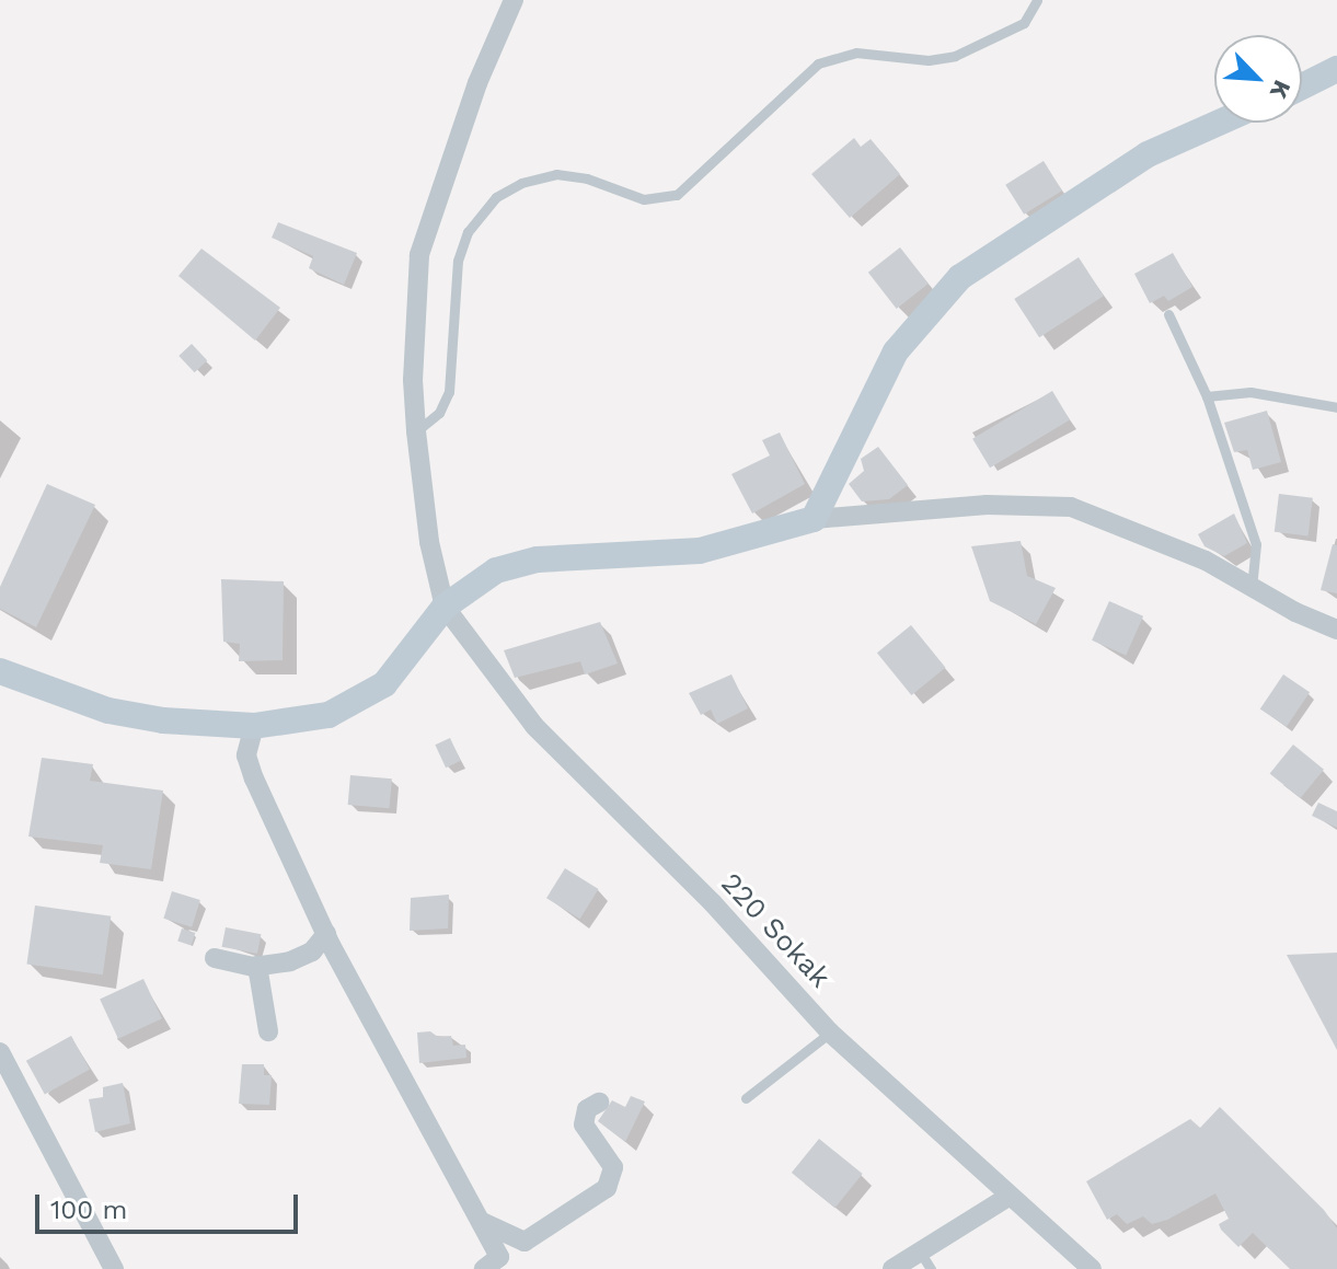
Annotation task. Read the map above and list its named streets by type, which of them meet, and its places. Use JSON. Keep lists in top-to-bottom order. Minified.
{"streets":{"street":["220 Sokak"]},"scale_bar":"100 m","north":"bottom right"}
